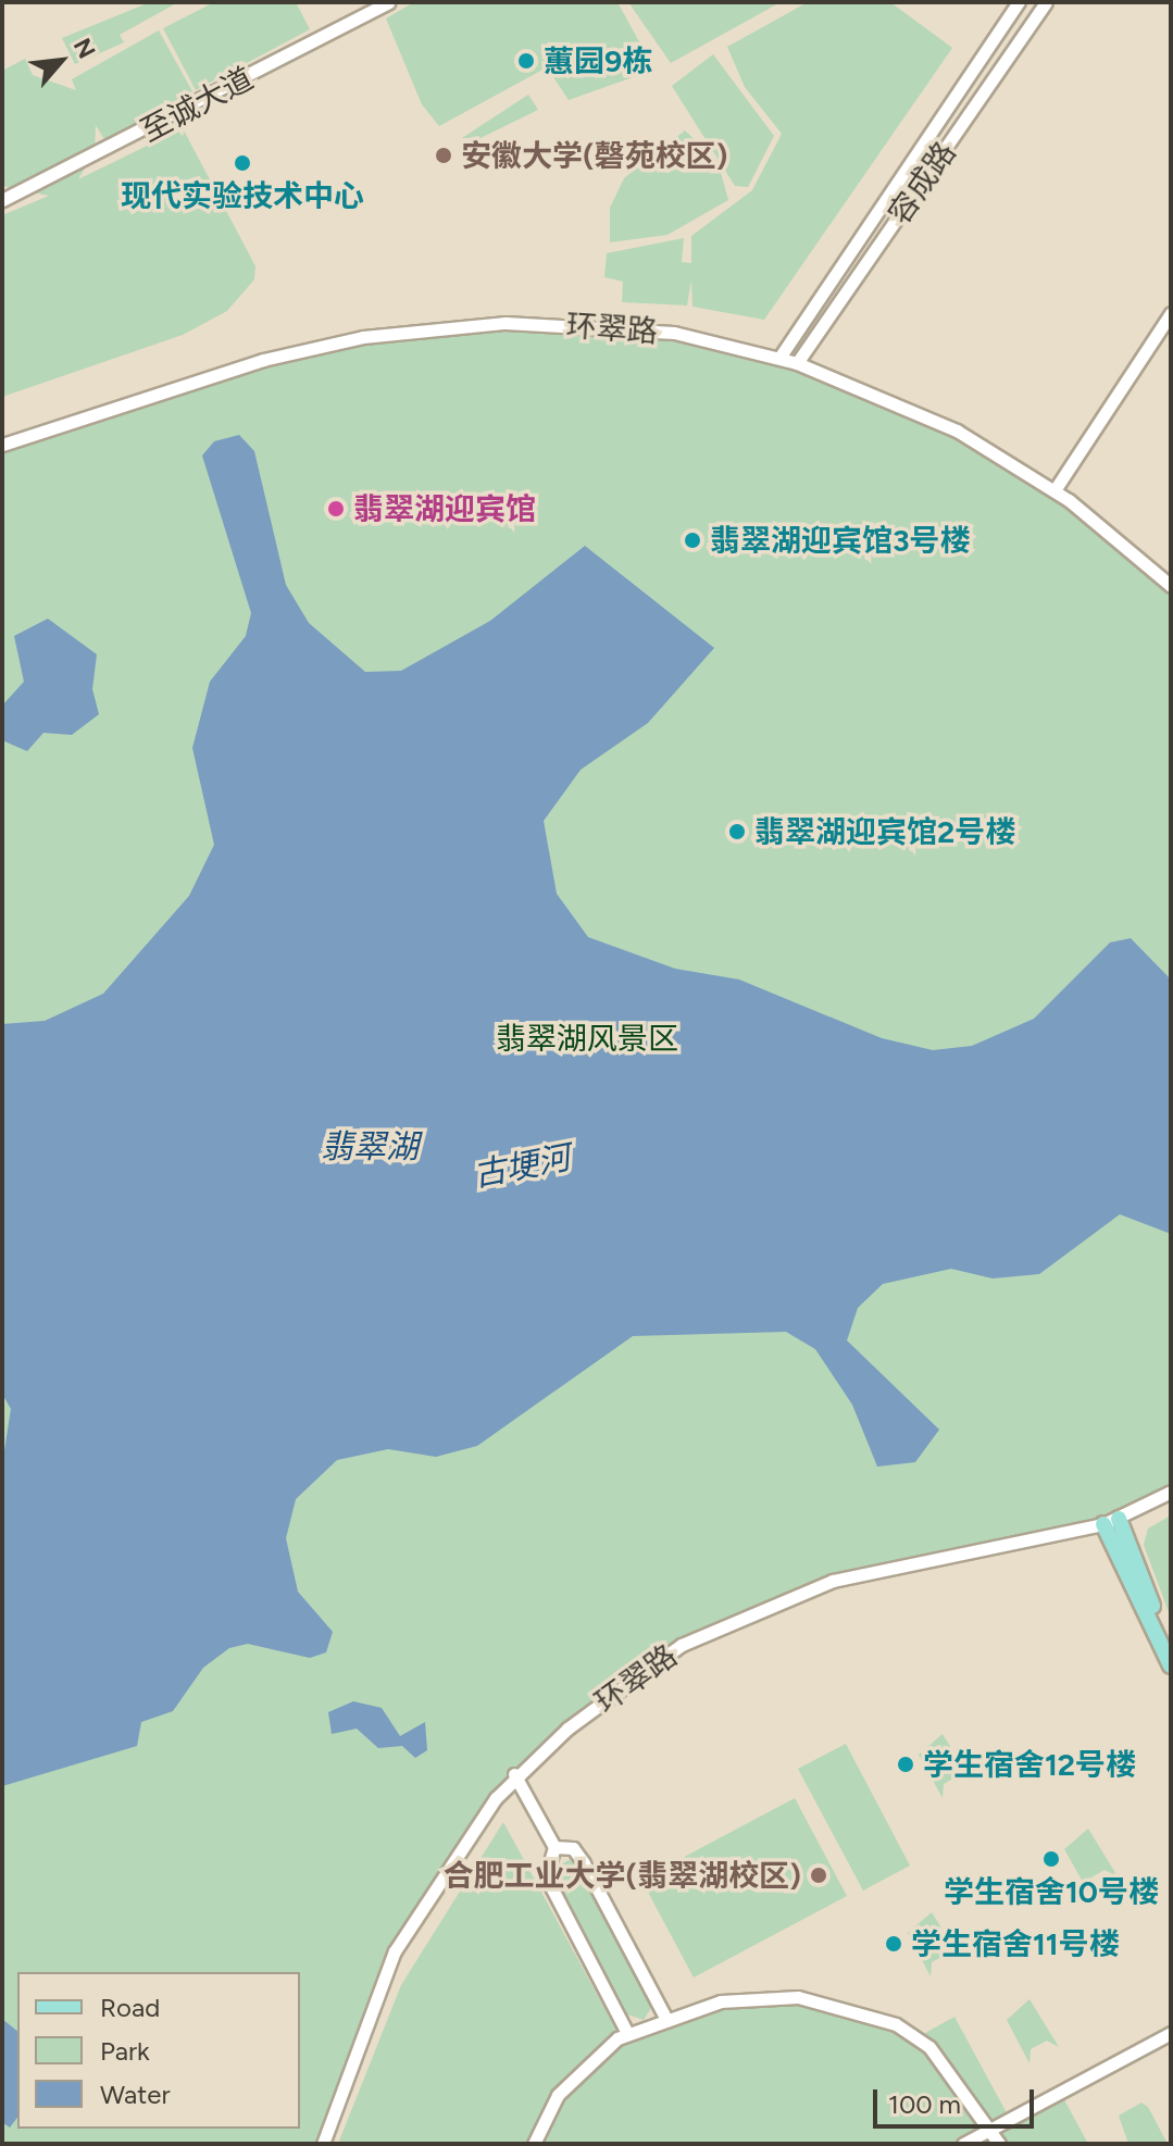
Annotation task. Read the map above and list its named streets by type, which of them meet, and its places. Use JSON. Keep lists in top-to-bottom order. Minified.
{"streets":{"street":["至诚大道","容成路","环翠路"]},"crossings":[["容成路","环翠路"]],"water":["翡翠湖","古埂河"],"parks":["翡翠湖风景区"],"places":["蕙园9栋","安徽大学(磬苑校区)","现代实验技术中心","翡翠湖迎宾馆","翡翠湖迎宾馆3号楼","翡翠湖迎宾馆2号楼","学生宿舍12号楼","学生宿舍10号楼","合肥工业大学(翡翠湖校区)","学生宿舍11号楼"],"legend":["Road","Park","Water"],"scale_bar":"100 m","north":"top right"}
